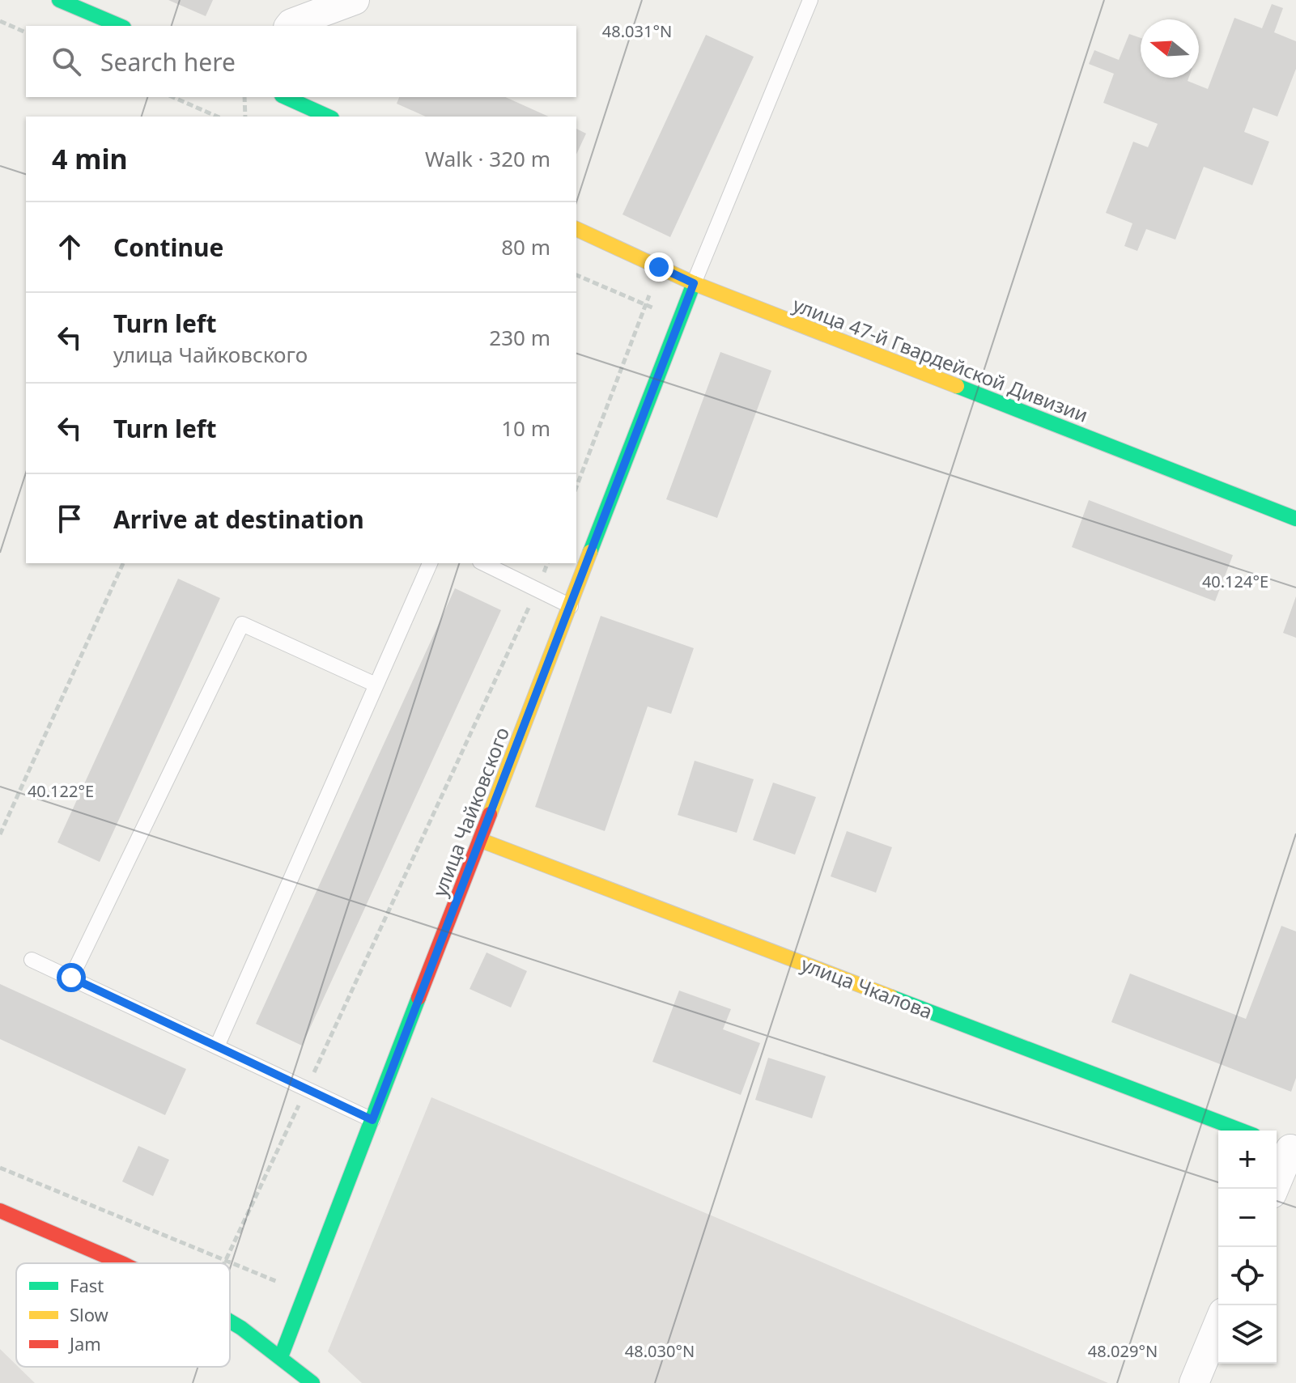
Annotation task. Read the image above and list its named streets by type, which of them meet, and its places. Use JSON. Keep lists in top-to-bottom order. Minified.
{"streets":{"street":["улица 47-й Гвардейской Дивизии","улица Чайковского","улица Чкалова"]},"crossings":[["улица 47-й Гвардейской Дивизии","улица Чайковского"],["улица Чайковского","улица Чкалова"]],"legend":["Fast","Slow","Jam"],"north":"left","page":{"search":"Search here","heading":["4 min","Walk · 320 m"],"list":[["Continue","80 m"],["Turn left","улица Чайковского","230 m"],["Turn left","10 m"],"Arrive at destination"],"map_buttons":["+","−"]},"coordinates":["48.031°N","40.124°E","40.122°E","48.030°N","48.029°N"]}
